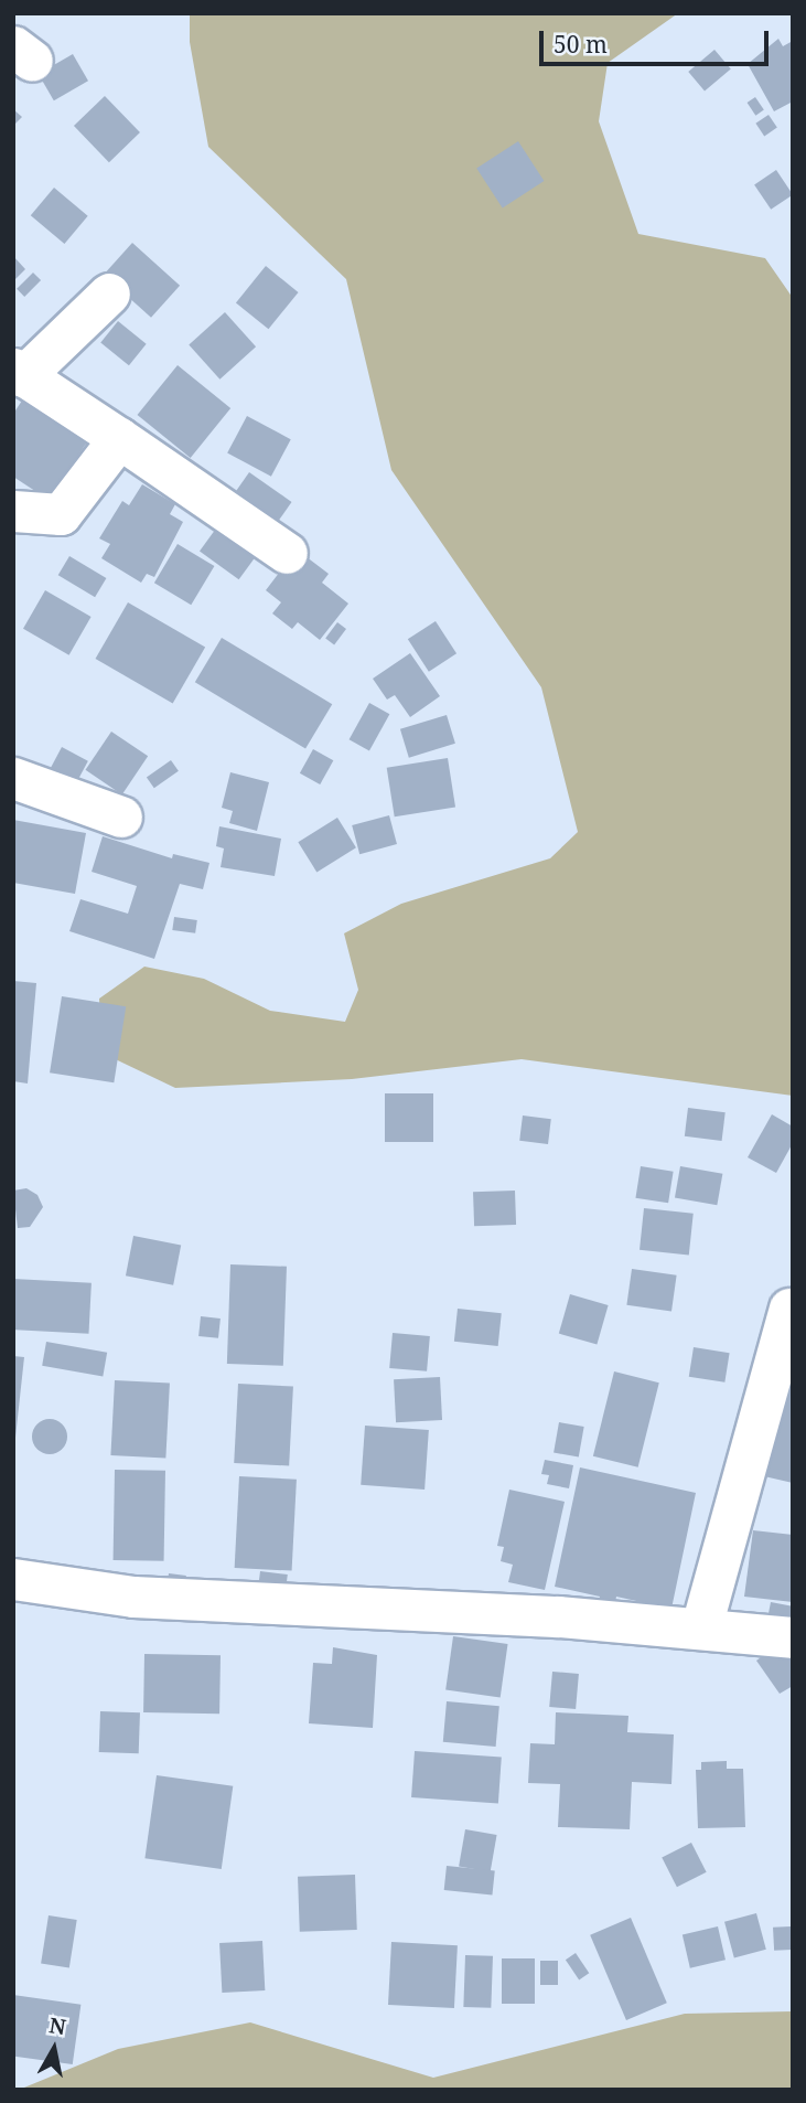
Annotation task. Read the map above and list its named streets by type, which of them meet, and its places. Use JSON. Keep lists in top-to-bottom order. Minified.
{"scale_bar":"50 m","north":"top"}
